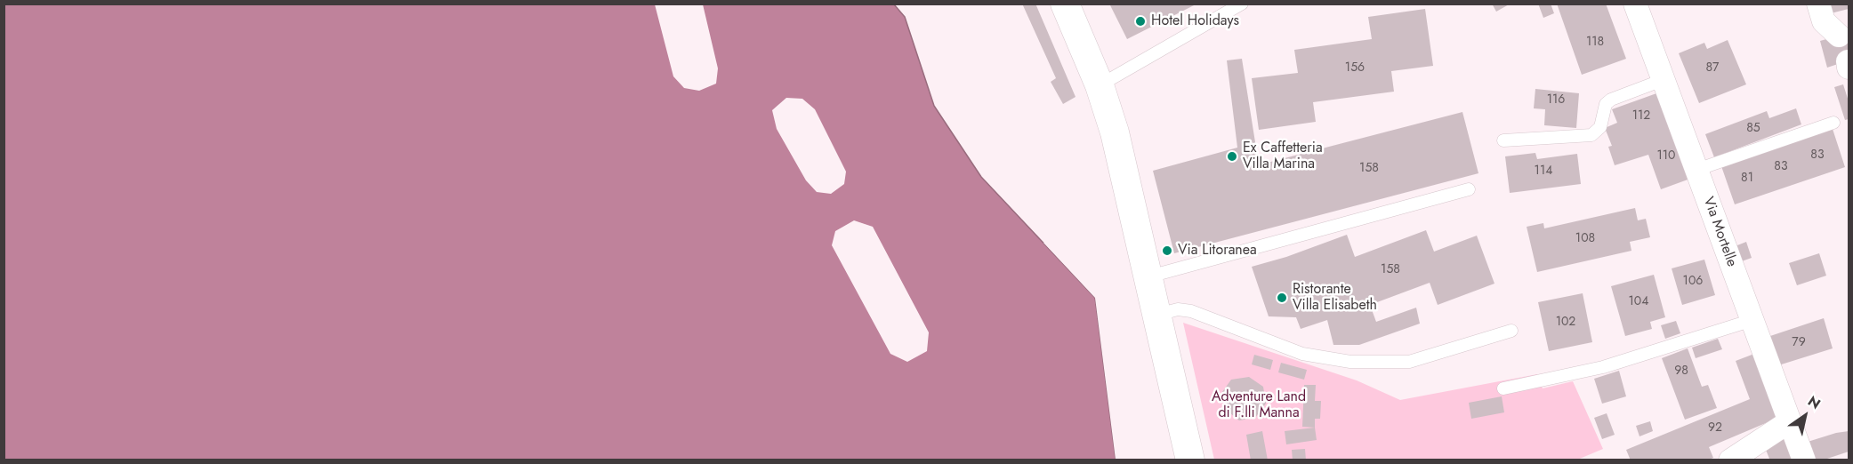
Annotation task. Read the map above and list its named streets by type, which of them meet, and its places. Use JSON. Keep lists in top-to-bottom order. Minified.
{"streets":{"street":["Via Mortelle"]},"parks":["Adventure Land di F.lli Manna"],"places":["Hotel Holidays","Ex Caffetteria Villa Marina","Via Litoranea","Ristorante Villa Elisabeth"],"house_numbers":["118","156","87","116","112","85","83","110","83","158","114","81","108","158","106","104","102","79","98","92"],"north":"top right"}
